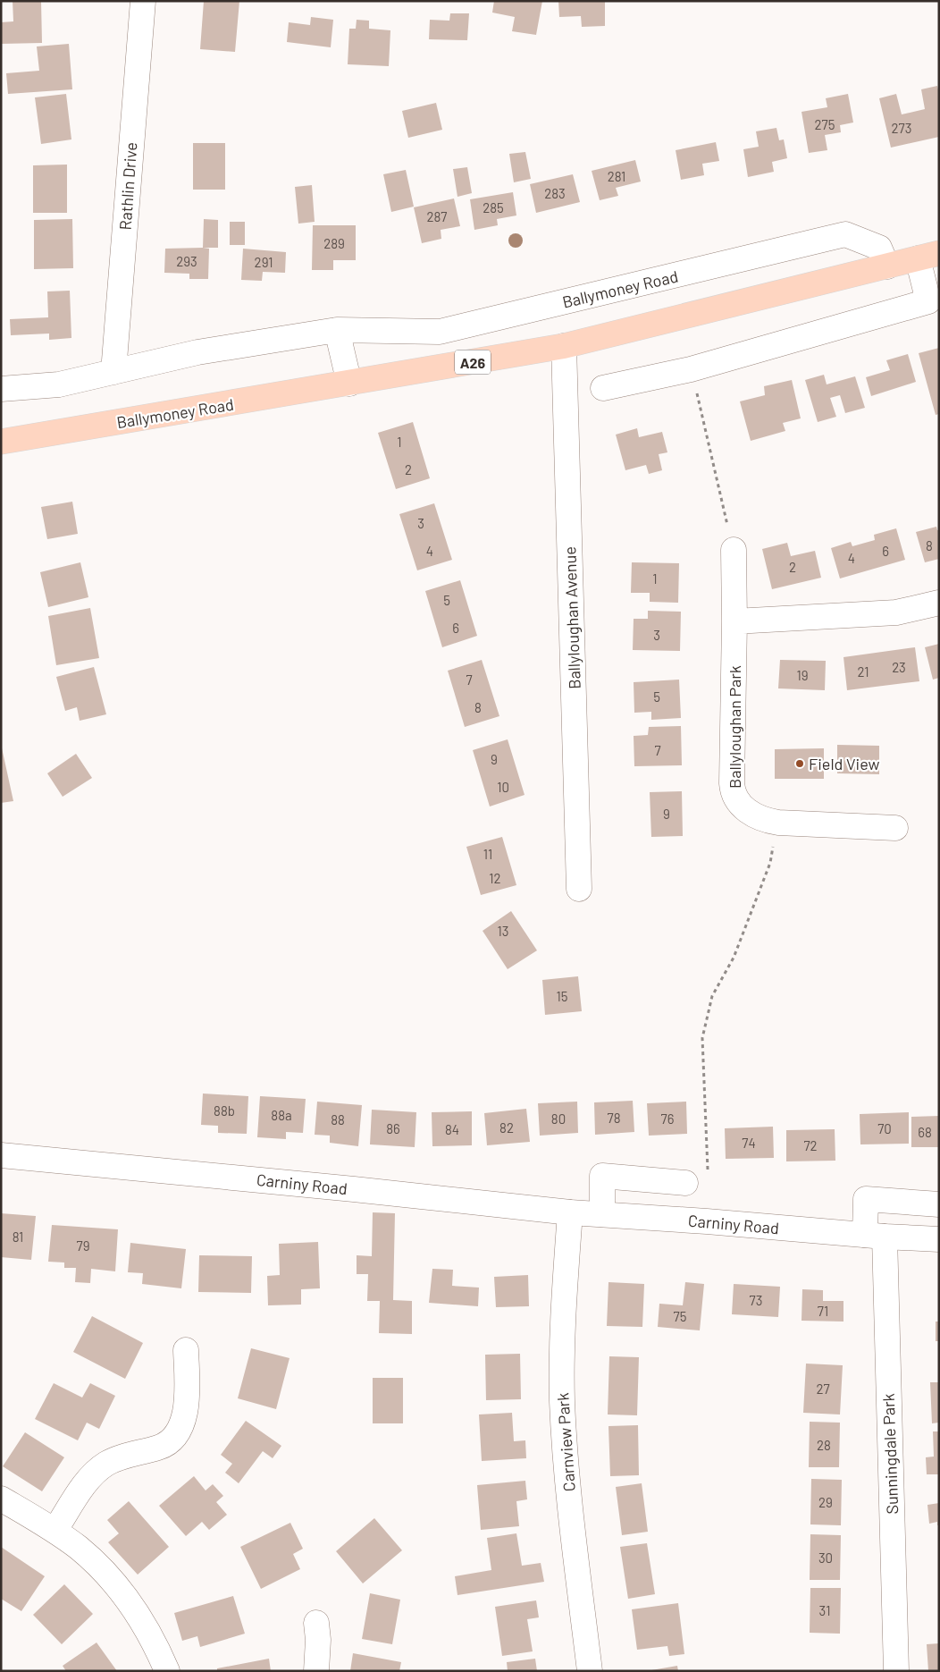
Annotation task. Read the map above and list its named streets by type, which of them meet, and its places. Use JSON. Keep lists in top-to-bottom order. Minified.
{"streets":{"main road":["Ballymoney Road","A26"],"street":["Rathlin Drive","Ballyloughan Avenue","Ballyloughan Park","Carniny Road","Carnview Park","Sunningdale Park"]},"crossings":[["Rathlin Drive","Ballymoney Road"],["Ballymoney Road","Ballyloughan Avenue"],["Carniny Road","Carnview Park"],["Carniny Road","Sunningdale Park"]],"places":["Field View"],"house_numbers":["275","273","281","283","285","287","289","293","291","1","2","3","8","4","6","4","2","1","5","6","3","23","21","19","7","5","8","7","9","10","9","11","12","13","15","88b","88a","78","80","76","88","82","86","70","84","68","74","72","81","79","73","71","75","27","28","29","30","31"]}
